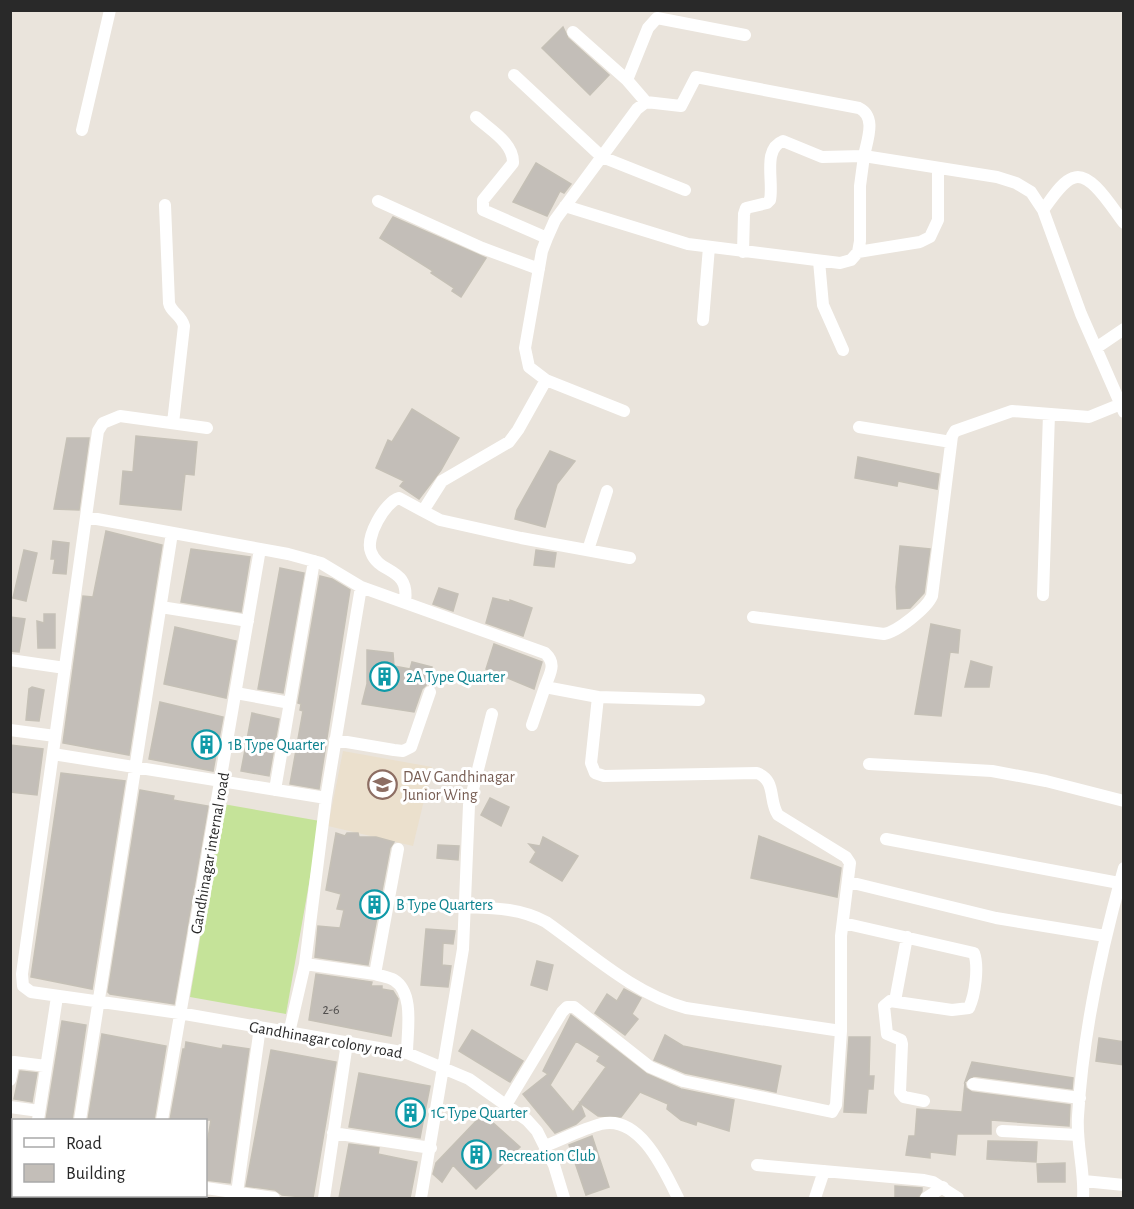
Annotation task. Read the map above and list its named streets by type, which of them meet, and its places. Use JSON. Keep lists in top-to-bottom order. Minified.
{"streets":{"street":["Gandhinagar internal road","Gandhinagar colony road"]},"crossings":[["Gandhinagar internal road","Gandhinagar colony road"]],"places":{"building":["2A Type Quarter","1B Type Quarter","B Type Quarters","1C Type Quarter","Recreation Club"],"school or university":["DAV Gandhinagar Junior Wing"]},"house_numbers":["2-6"],"legend":["Road","Building"]}
